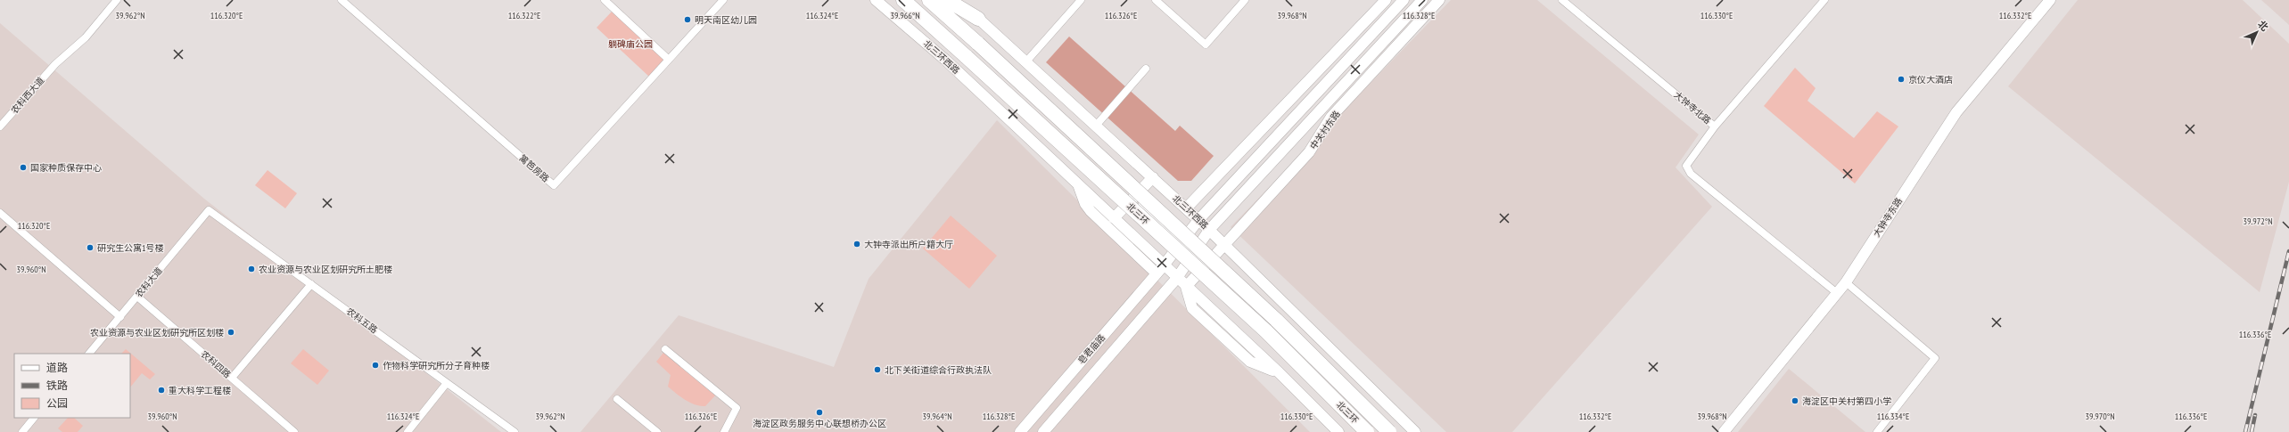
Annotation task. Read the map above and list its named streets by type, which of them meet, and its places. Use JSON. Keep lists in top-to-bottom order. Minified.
{"streets":{"highway":["北三环"],"street":["北三环西路","农科西大道","大钟寺北路","中关村东路","篱笆房路","大钟寺东路","农科大道","农科五路","皂君庙路","农科四路"]},"crossings":[["北三环西路","中关村东路"],["北三环西路","皂君庙路"],["大钟寺北路","大钟寺东路"],["中关村东路","皂君庙路"],["农科大道","农科五路"],["农科大道","农科四路"]],"parks":["躺碑庙公园"],"places":["明天南区幼儿园","京仪大酒店","国家种质保存中心","大钟寺派出所户籍大厅","研究生公寓1号楼","农业资源与农业区划研究所土肥楼","农业资源与农业区划研究所区划楼","作物科学研究所分子育种楼","北下关街道综合行政执法队","重大科学工程楼","海淀区中关村第四小学","海淀区政务服务中心联想桥办公区"],"legend":["道路","铁路","公园"],"north":"top right","coordinates":["39.962°N","116.320°E","116.322°E","116.324°E","39.966°N","116.326°E","39.968°N","116.328°E","116.330°E","116.332°E","39.972°N","39.960°N","116.336°E","39.964°N","116.334°E","39.970°N"]}
